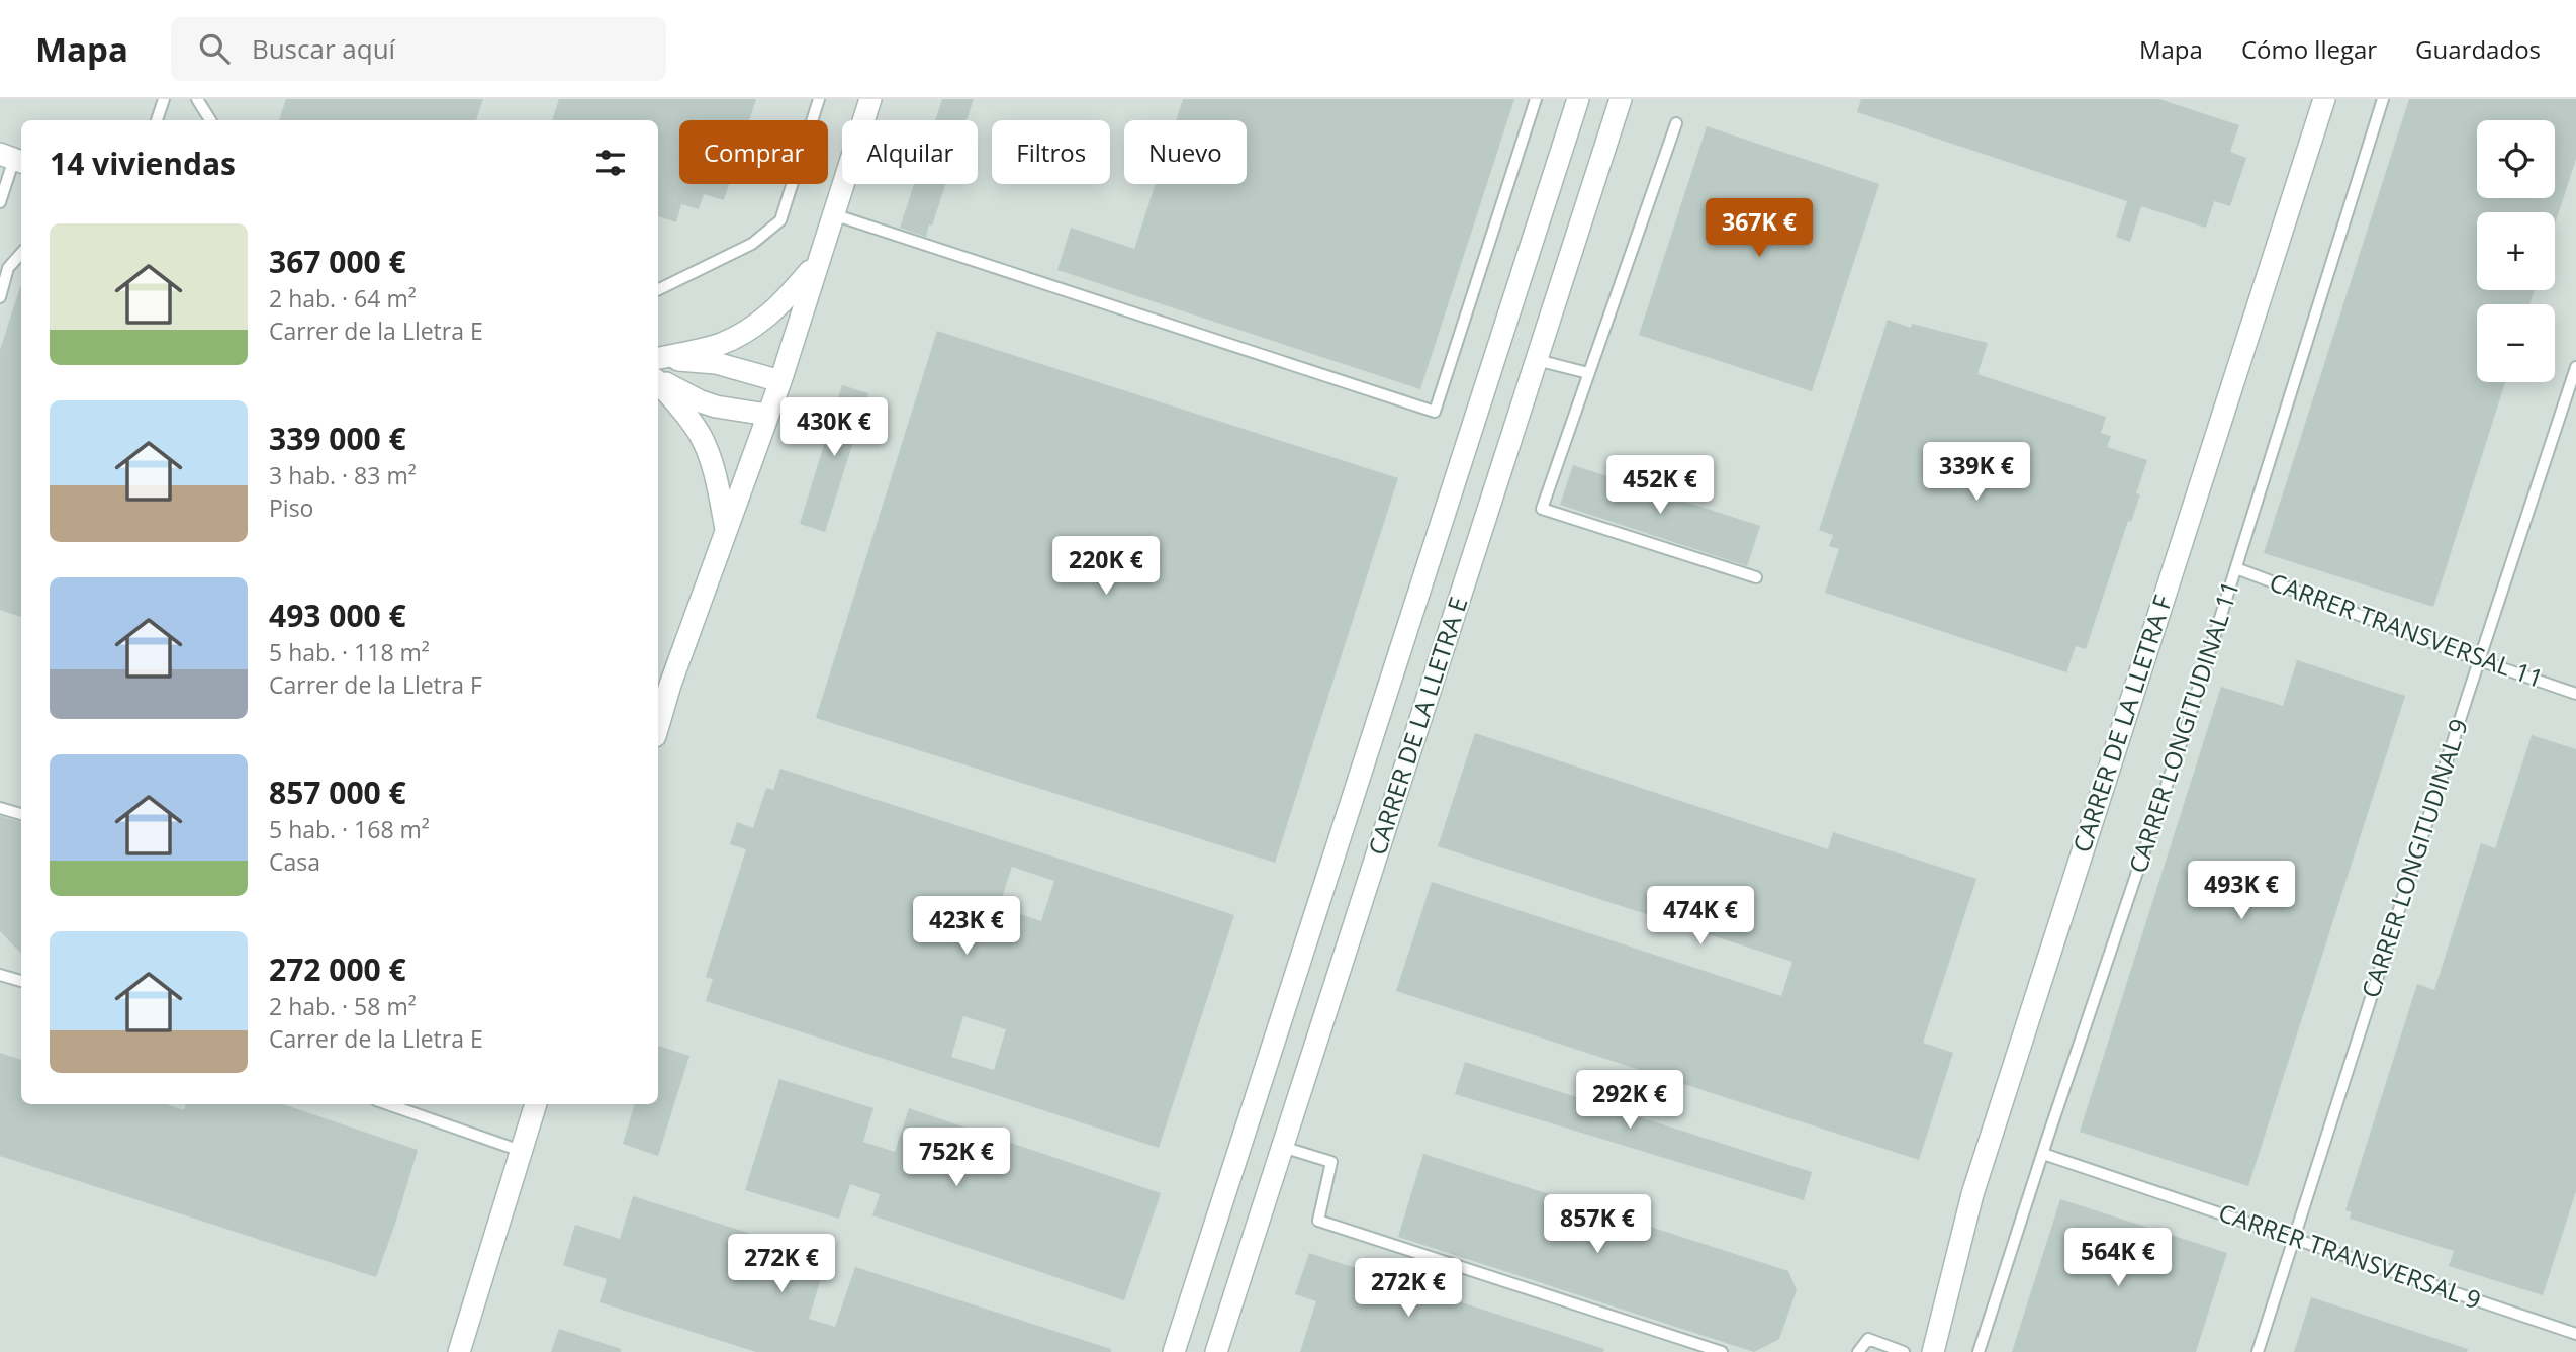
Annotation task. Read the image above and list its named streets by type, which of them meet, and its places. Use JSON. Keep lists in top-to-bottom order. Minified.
{"streets":{"street":["CARRER DE LA LLETRA F","CARRER DE LA LLETRA E"],"lane":["CARRER TRANSVERSAL 11","CARRER LONGITUDINAL 11","CARRER LONGITUDINAL 9","CARRER TRANSVERSAL 9"]},"crossings":[["CARRER TRANSVERSAL 11","CARRER LONGITUDINAL 11"],["CARRER TRANSVERSAL 11","CARRER LONGITUDINAL 9"],["CARRER LONGITUDINAL 11","CARRER TRANSVERSAL 9"],["CARRER LONGITUDINAL 9","CARRER TRANSVERSAL 9"]],"page":{"header":"Mapa","search":"Buscar aquí","nav":["Mapa","Cómo llegar","Guardados"],"map_buttons":["+","−"],"chip":["Comprar","Alquilar","Filtros","Nuevo"],"heading":"14 viviendas","price":["367K €","430K €","339K €","452K €","220K €","493K €","474K €","423K €","292K €","752K €","857K €","564K €","272K €","272K €"],"list":[{"name":"367 000 €","note":"2 hab. · 64 m² · Carrer de la Lletra E"},{"name":"339 000 €","note":"3 hab. · 83 m² · Piso"},{"name":"493 000 €","note":"5 hab. · 118 m² · Carrer de la Lletra F"},{"name":"857 000 €","note":"5 hab. · 168 m² · Casa"},{"name":"272 000 €","note":"2 hab. · 58 m² · Carrer de la Lletra E"}]}}
